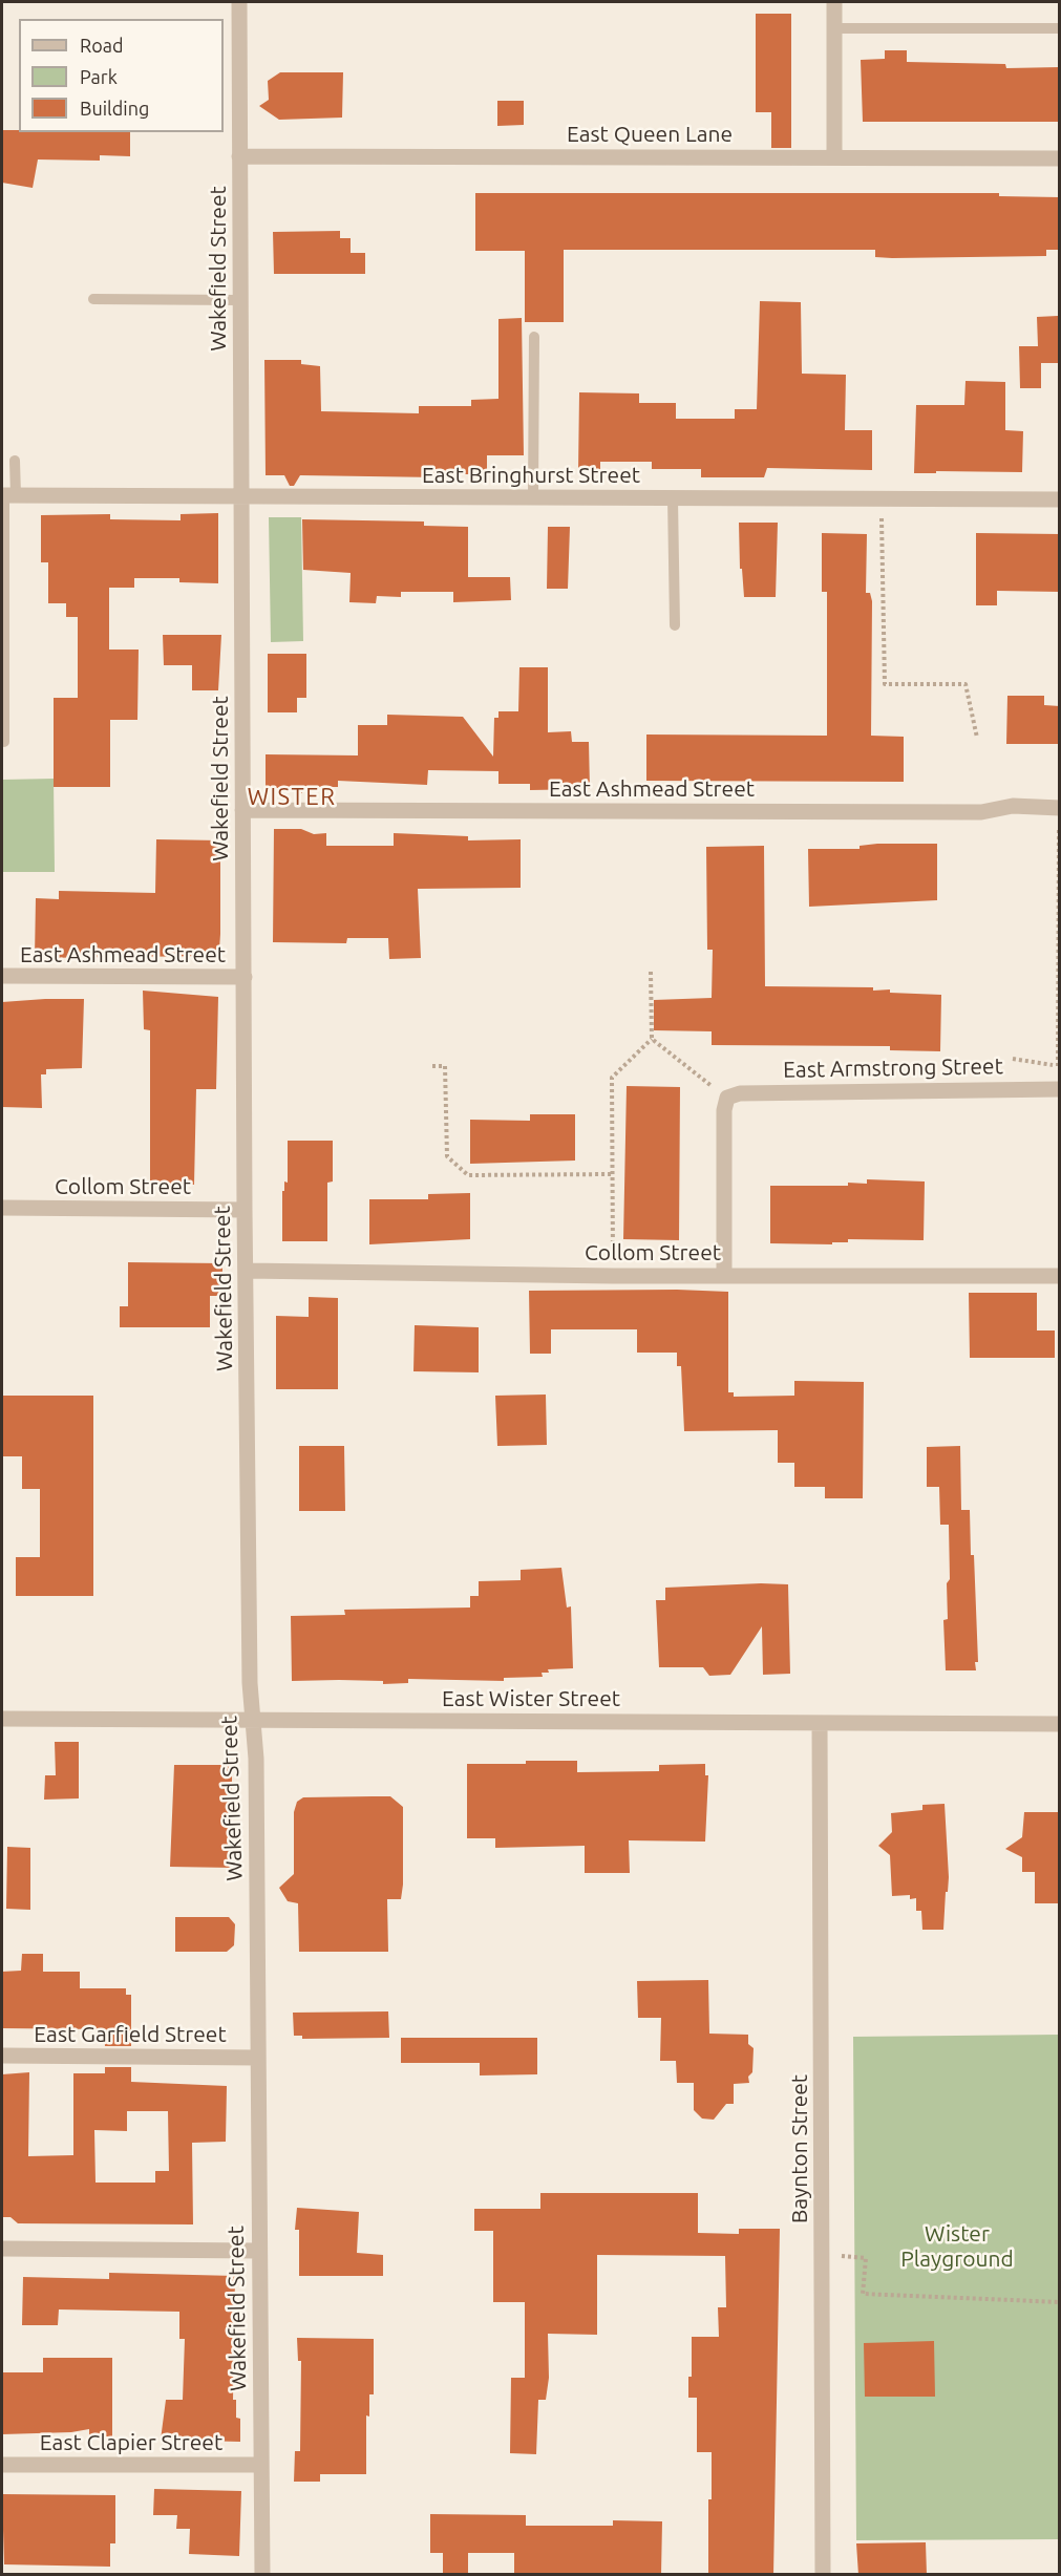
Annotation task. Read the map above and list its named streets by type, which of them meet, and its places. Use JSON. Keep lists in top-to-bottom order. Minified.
{"streets":{"street":["East Queen Lane","Wakefield Street","East Bringhurst Street","East Ashmead Street","East Armstrong Street","Collom Street","East Wister Street","East Garfield Street","Baynton Street","East Clapier Street"]},"crossings":[["East Queen Lane","Wakefield Street"],["Wakefield Street","East Bringhurst Street"],["Wakefield Street","East Ashmead Street"],["Wakefield Street","Collom Street"],["Wakefield Street","East Wister Street"],["Wakefield Street","East Garfield Street"],["Wakefield Street","East Clapier Street"],["East Wister Street","Baynton Street"]],"districts":["WISTER"],"parks":["Wister Playground"],"legend":["Road","Park","Building"]}
